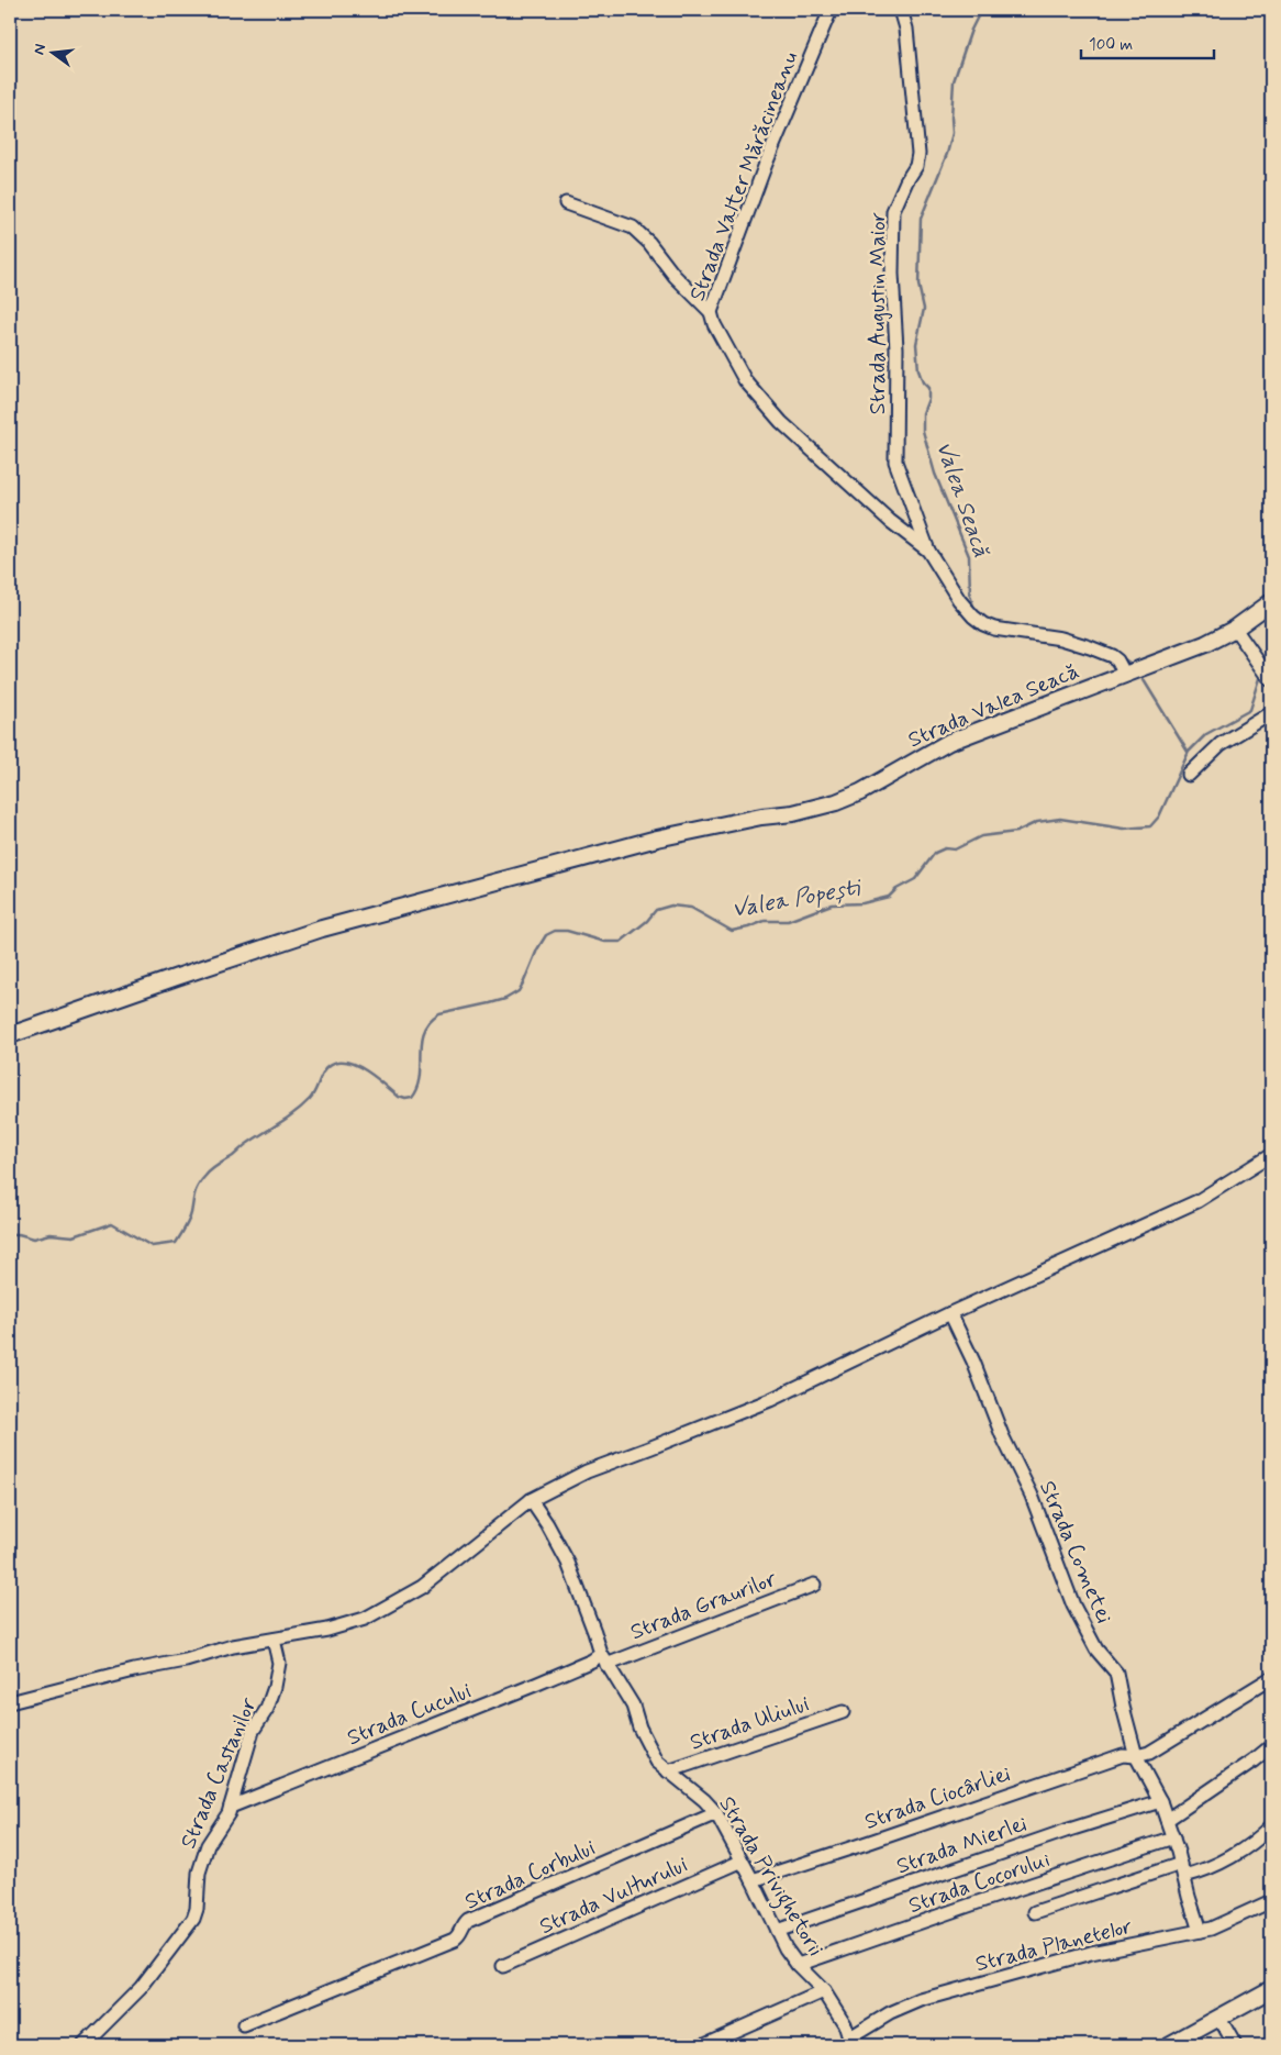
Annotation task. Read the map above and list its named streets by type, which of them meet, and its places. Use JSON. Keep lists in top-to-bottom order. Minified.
{"streets":{"main road":["Strada Valea Seacă"],"street":["Strada Valter Mărăcineanu","Strada Augustin Maior","Strada Cometei","Strada Graurilor","Strada Cucului","Strada Uliului","Strada Castanilor","Strada Ciocârliei","Strada Mierlei","Strada Corbului","Strada Privighetorii","Strada Cocorului","Strada Vulturului","Strada Planetelor"]},"crossings":[["Strada Valter Mărăcineanu","Strada Augustin Maior"],["Strada Valter Mărăcineanu","Strada Valea Seacă"],["Strada Cometei","Strada Ciocârliei"],["Strada Cometei","Strada Mierlei"],["Strada Cometei","Strada Cocorului"],["Strada Cometei","Strada Planetelor"],["Strada Graurilor","Strada Cucului"],["Strada Graurilor","Strada Privighetorii"],["Strada Cucului","Strada Castanilor"],["Strada Cucului","Strada Privighetorii"],["Strada Uliului","Strada Privighetorii"],["Strada Ciocârliei","Strada Privighetorii"],["Strada Mierlei","Strada Privighetorii"],["Strada Corbului","Strada Privighetorii"],["Strada Privighetorii","Strada Cocorului"],["Strada Privighetorii","Strada Vulturului"],["Strada Privighetorii","Strada Planetelor"]],"water":["Valea Seacă","Valea Popești"],"scale_bar":"100 m","north":"left"}
